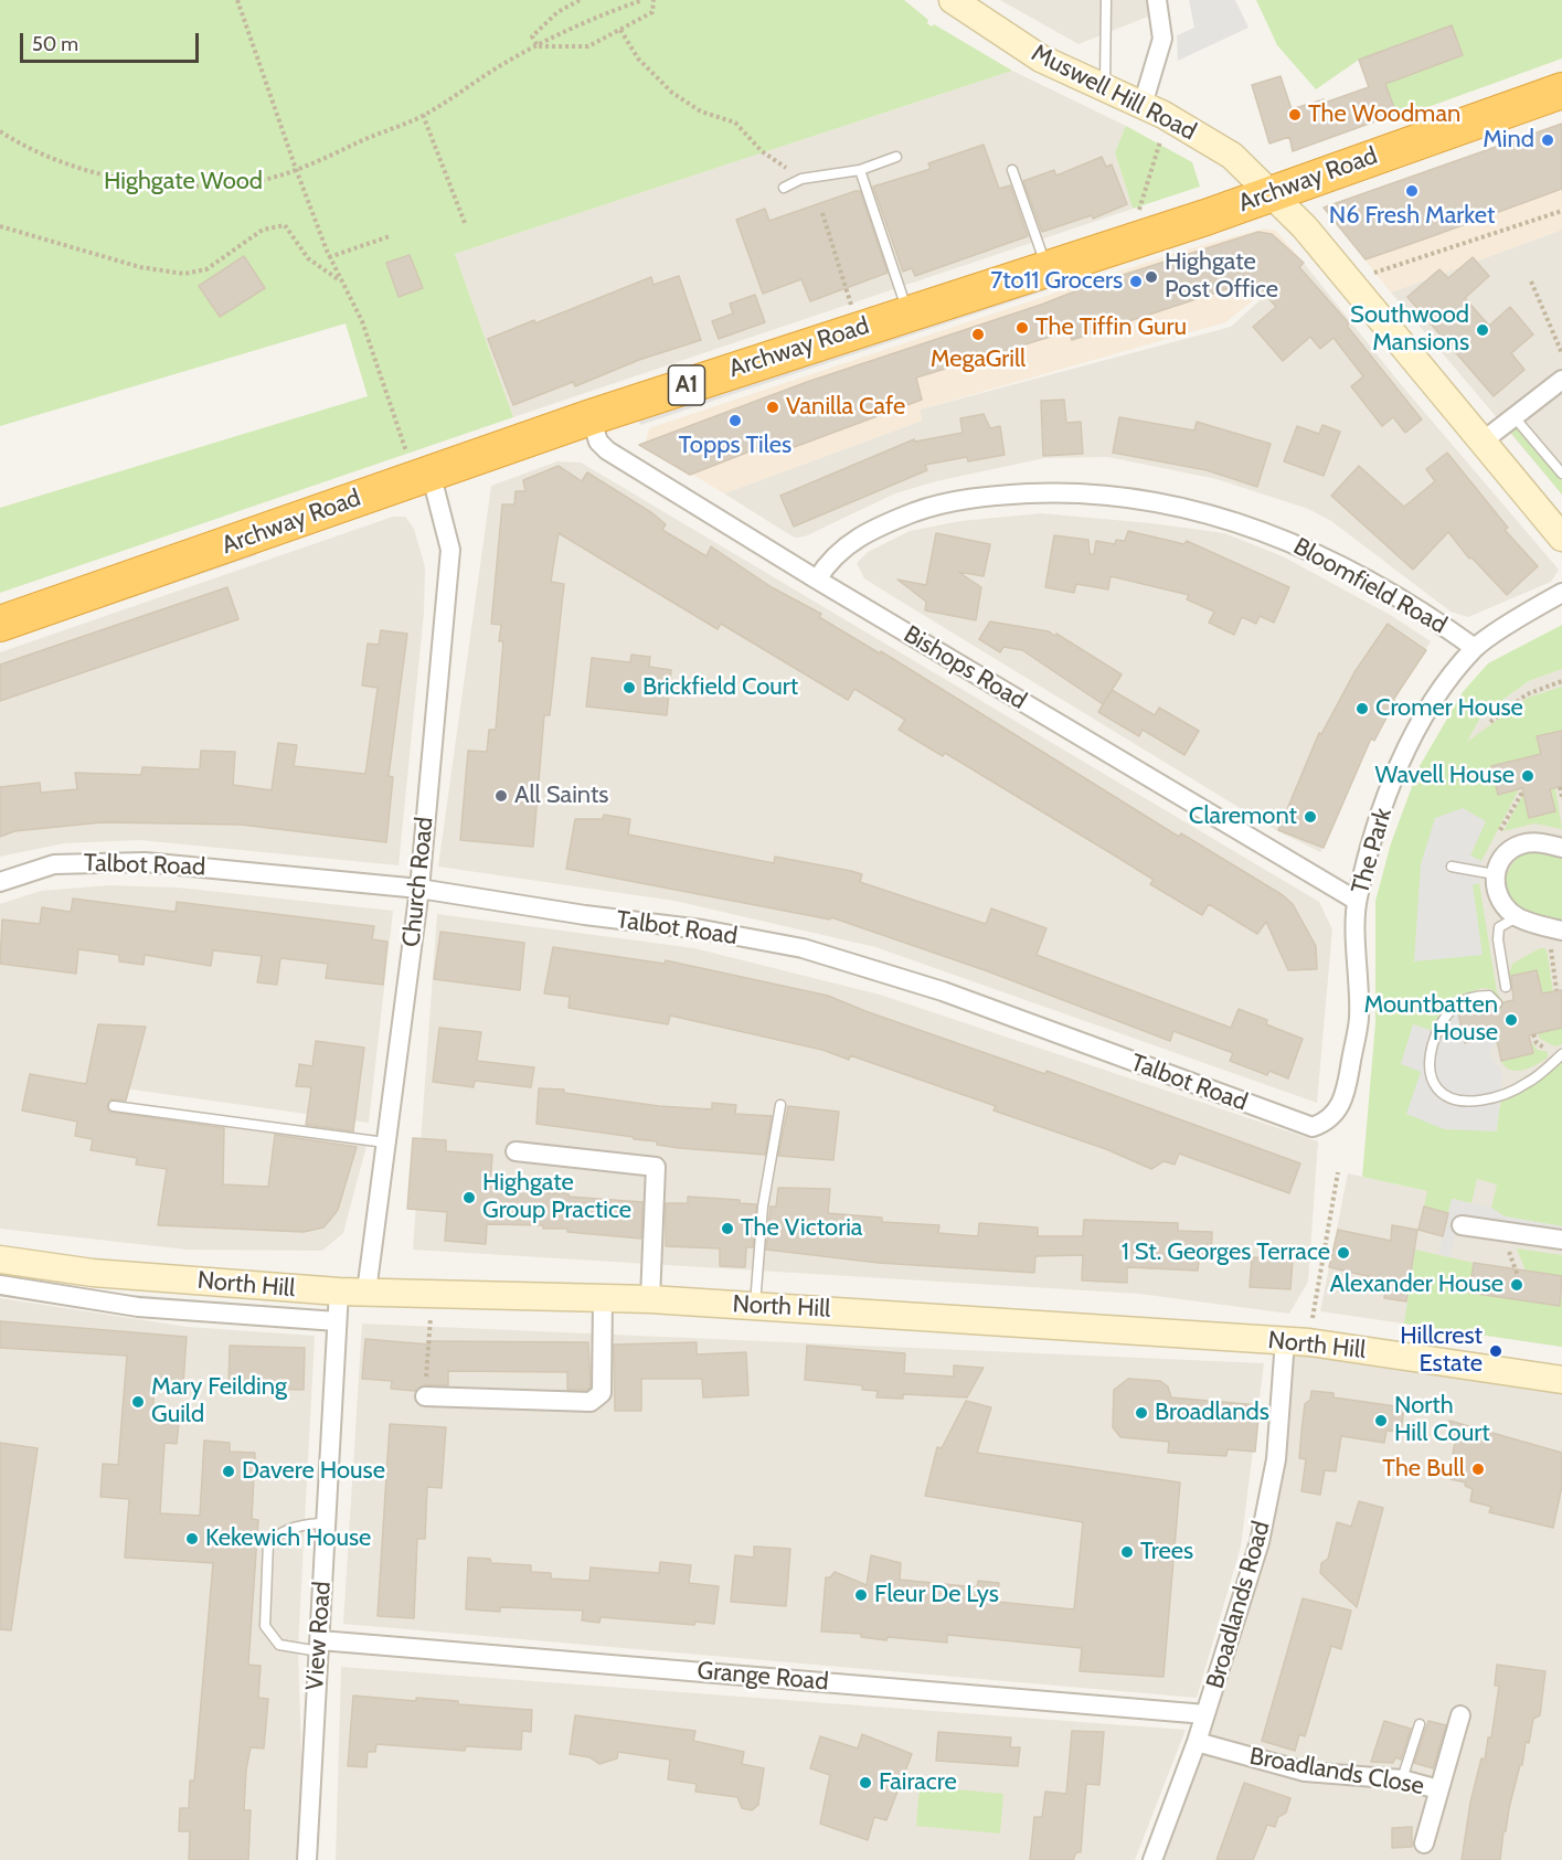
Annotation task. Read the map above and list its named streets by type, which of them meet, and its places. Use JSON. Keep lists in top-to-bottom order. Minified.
{"streets":{"highway":["Archway Road","A1"],"main road":["Muswell Hill Road","North Hill"],"street":["Bloomfield Road","Bishops Road","The Park","Talbot Road","Church Road","Broadlands Road","View Road","Grange Road","Broadlands Close"]},"crossings":[["Muswell Hill Road","Archway Road"],["Archway Road","Bishops Road"],["Archway Road","Church Road"],["Bloomfield Road","Bishops Road"],["Bloomfield Road","The Park"],["Bishops Road","The Park"],["The Park","Talbot Road"],["Talbot Road","Church Road"],["Church Road","North Hill"],["North Hill","Broadlands Road"],["North Hill","View Road"],["Broadlands Road","Grange Road"],["Broadlands Road","Broadlands Close"],["View Road","Grange Road"]],"parks":["Highgate Wood"],"places":["The Woodman","Mind","N6 Fresh Market","Highgate Post Office","7to11 Grocers","The Tiffin Guru","Southwood Mansions","MegaGrill","Vanilla Cafe","Topps Tiles","Brickfield Court","Cromer House","Wavell House","All Saints","Claremont","Mountbatten House","Highgate Group Practice","The Victoria","1 St. Georges Terrace","Alexander House","Hillcrest Estate","Mary Feilding Guild","Broadlands","North Hill Court","The Bull","Davere House","Kekewich House","Trees","Fleur De Lys","Fairacre"],"scale_bar":"50 m"}
